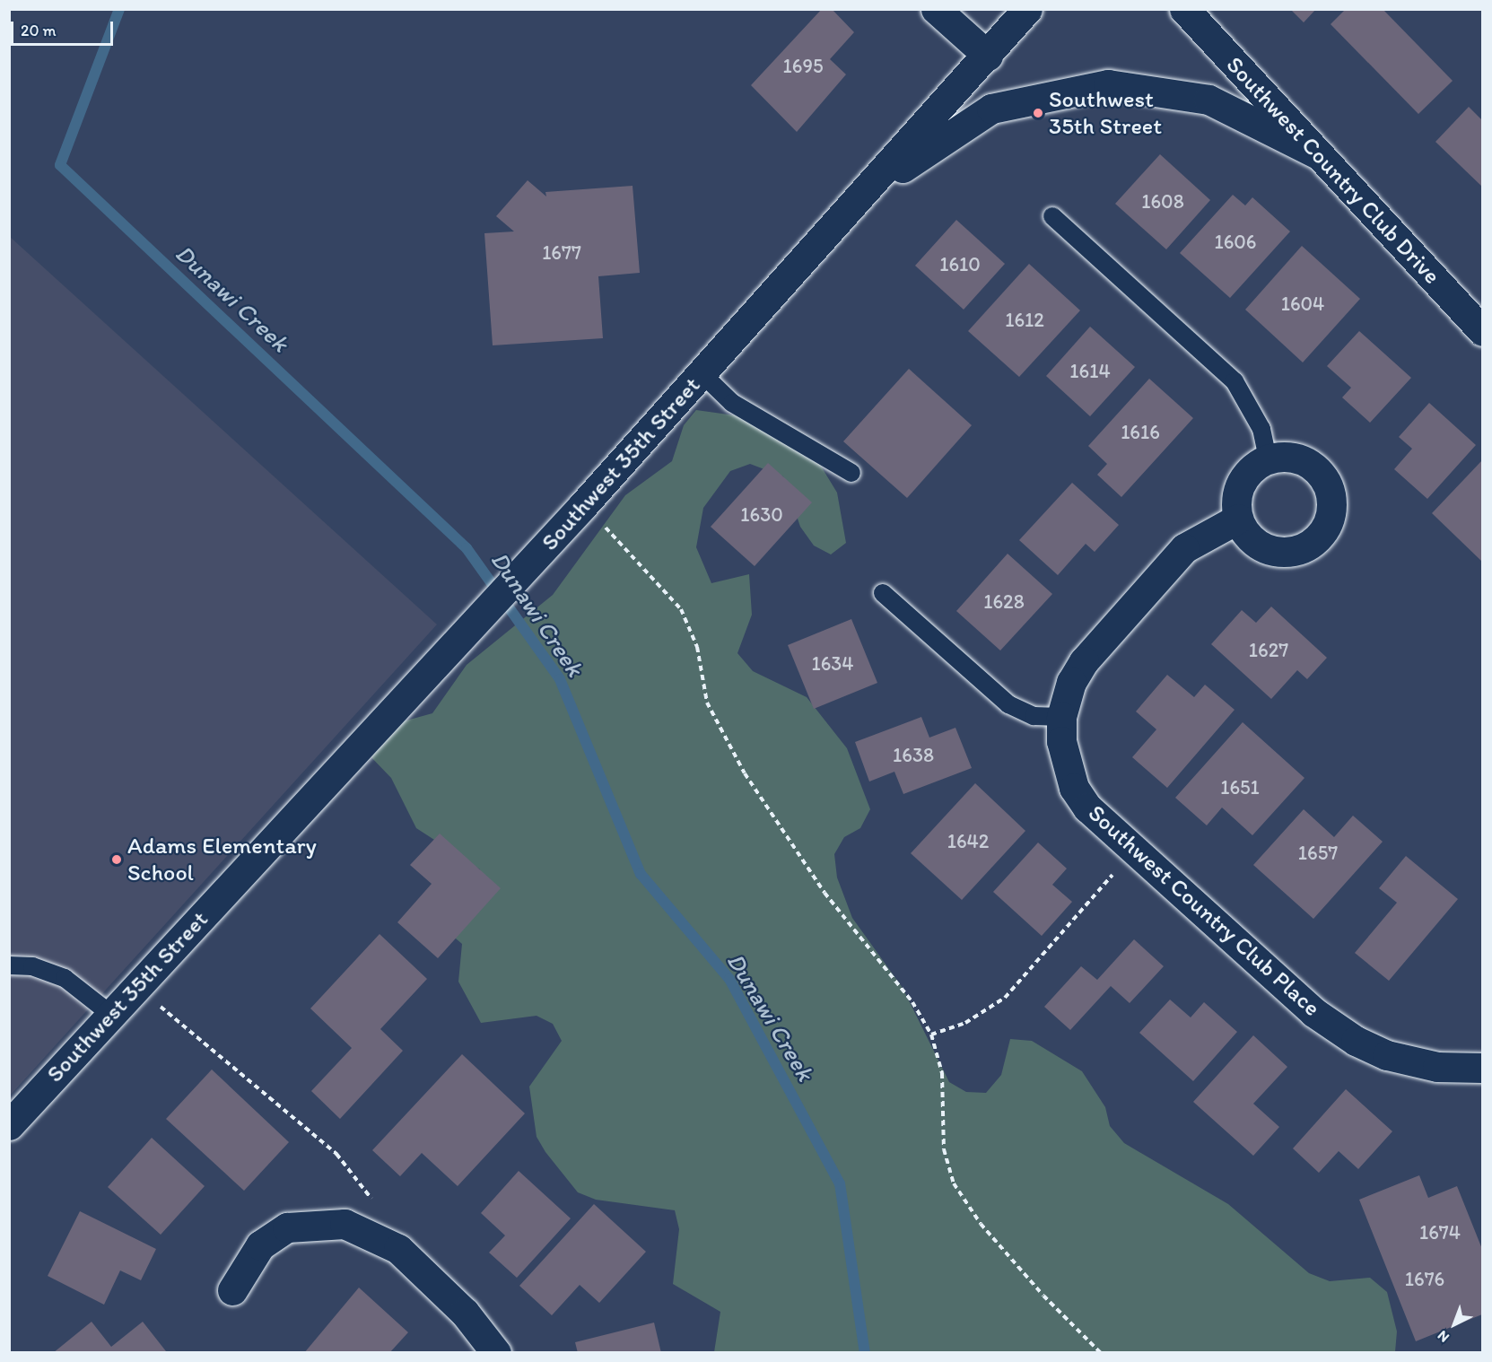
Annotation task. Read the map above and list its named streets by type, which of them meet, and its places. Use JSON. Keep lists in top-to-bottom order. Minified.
{"streets":{"street":["Southwest Country Club Drive","Southwest 35th Street","Southwest Country Club Place"]},"water":["Dunawi Creek"],"places":["Southwest 35th Street","Adams Elementary School"],"house_numbers":["1695","1608","1606","1677","1610","1604","1612","1614","1616","1630","1628","1627","1634","1638","1651","1642","1657","1674","1676"],"scale_bar":"20 m","north":"bottom left"}
